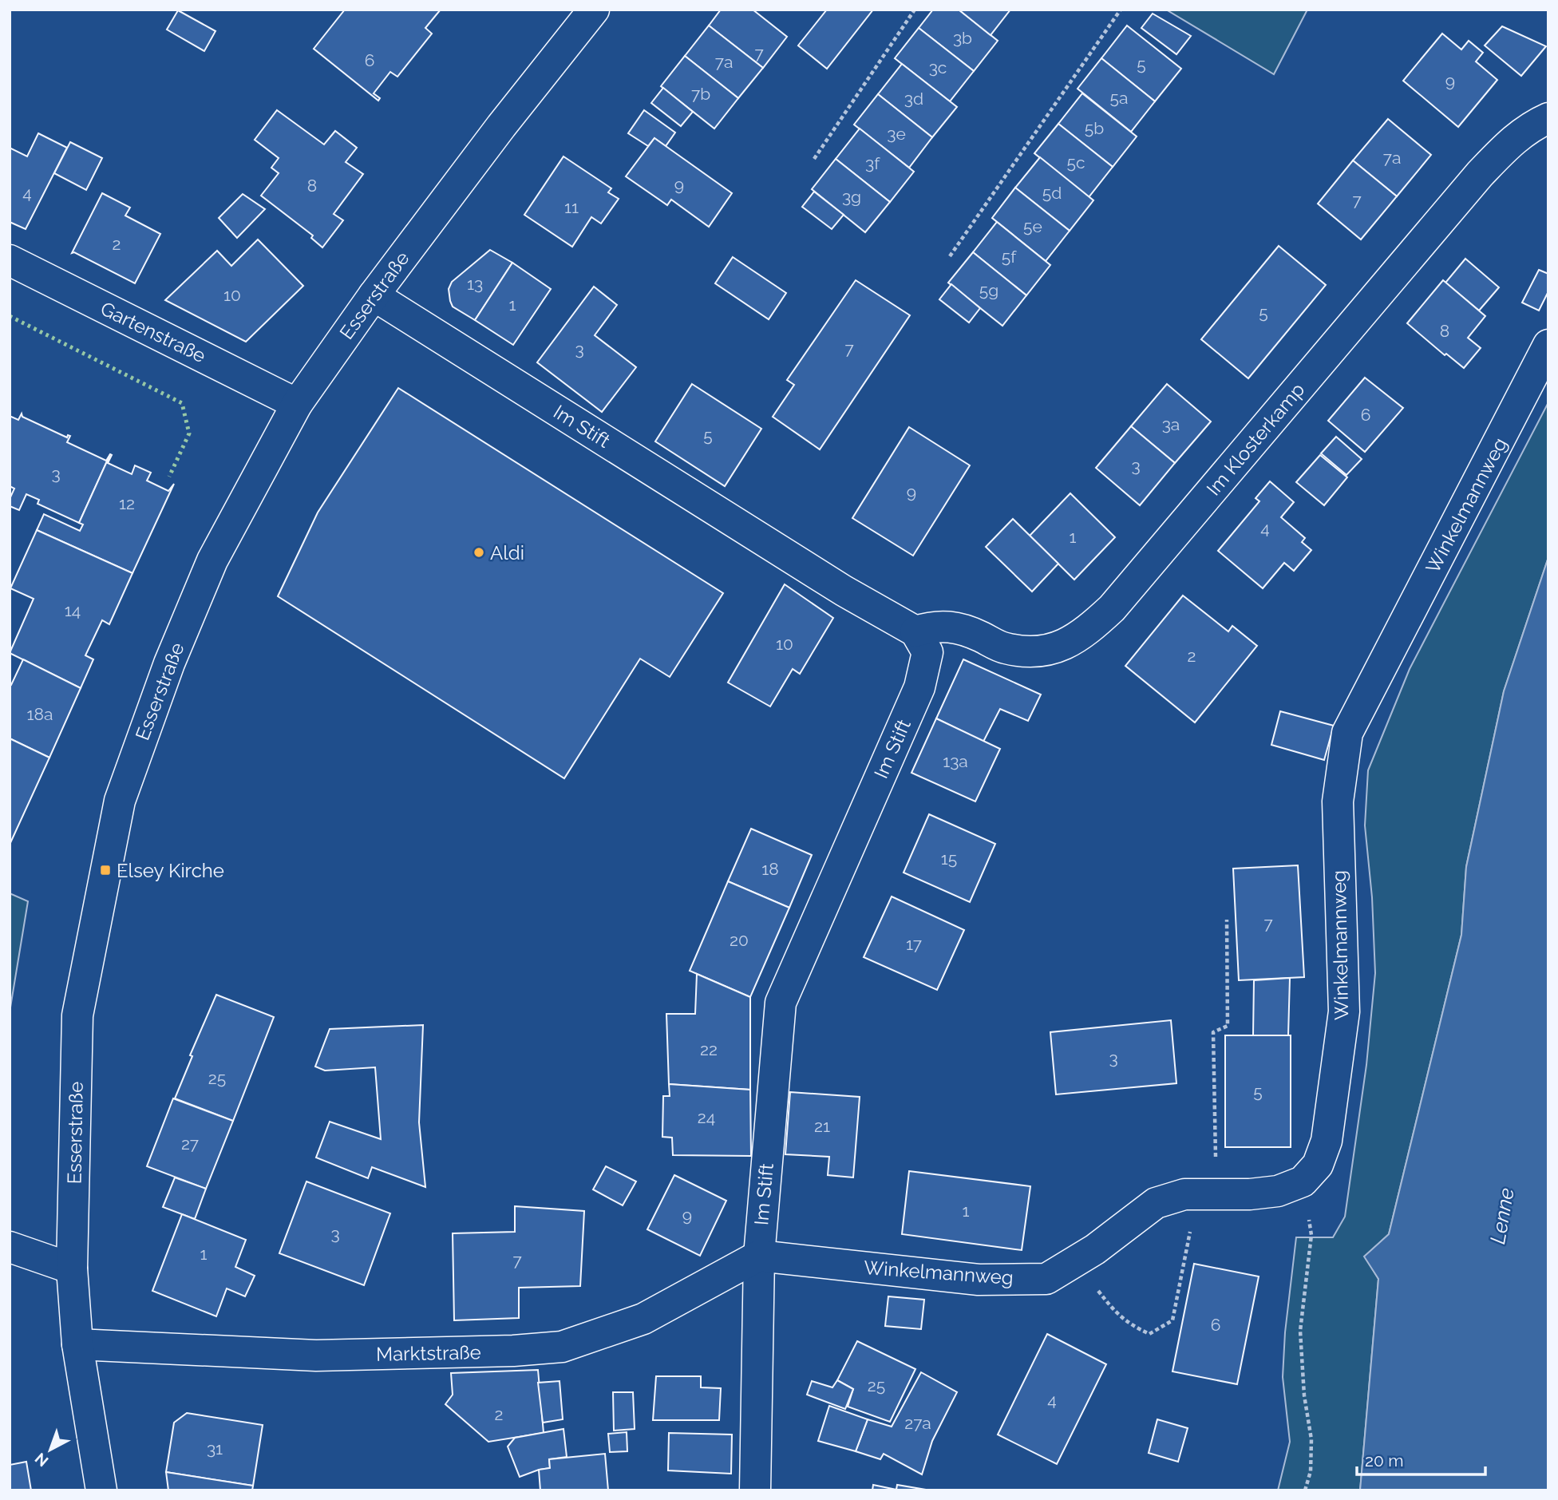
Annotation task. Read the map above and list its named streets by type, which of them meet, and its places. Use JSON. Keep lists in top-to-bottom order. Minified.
{"streets":{"street":["Esserstraße","Gartenstraße","Im Stift","Im Klosterkamp","Winkelmannweg","Marktstraße"]},"crossings":[["Esserstraße","Gartenstraße"],["Esserstraße","Im Stift"],["Esserstraße","Marktstraße"],["Im Stift","Im Klosterkamp"],["Im Stift","Winkelmannweg"],["Im Stift","Marktstraße"],["Winkelmannweg","Marktstraße"]],"water":["Lenne"],"places":{"other":["Aldi"],"transit":["Elsey Kirche"]},"house_numbers":["3b","7","6","7a","5","3c","9","7b","5a","3d","5b","3e","7a","5c","3f","9","8","4","5d","3g","7","11","5e","2","5f","13","5g","10","1","5","8","7","3","6","3a","5","3","3","9","12","4","1","14","10","2","18a","13a","15","18","7","20","17","22","3","25","5","24","21","27","1","9","3","1","7","6","25","4","2","27a","31"],"scale_bar":"20 m","north":"bottom left"}
